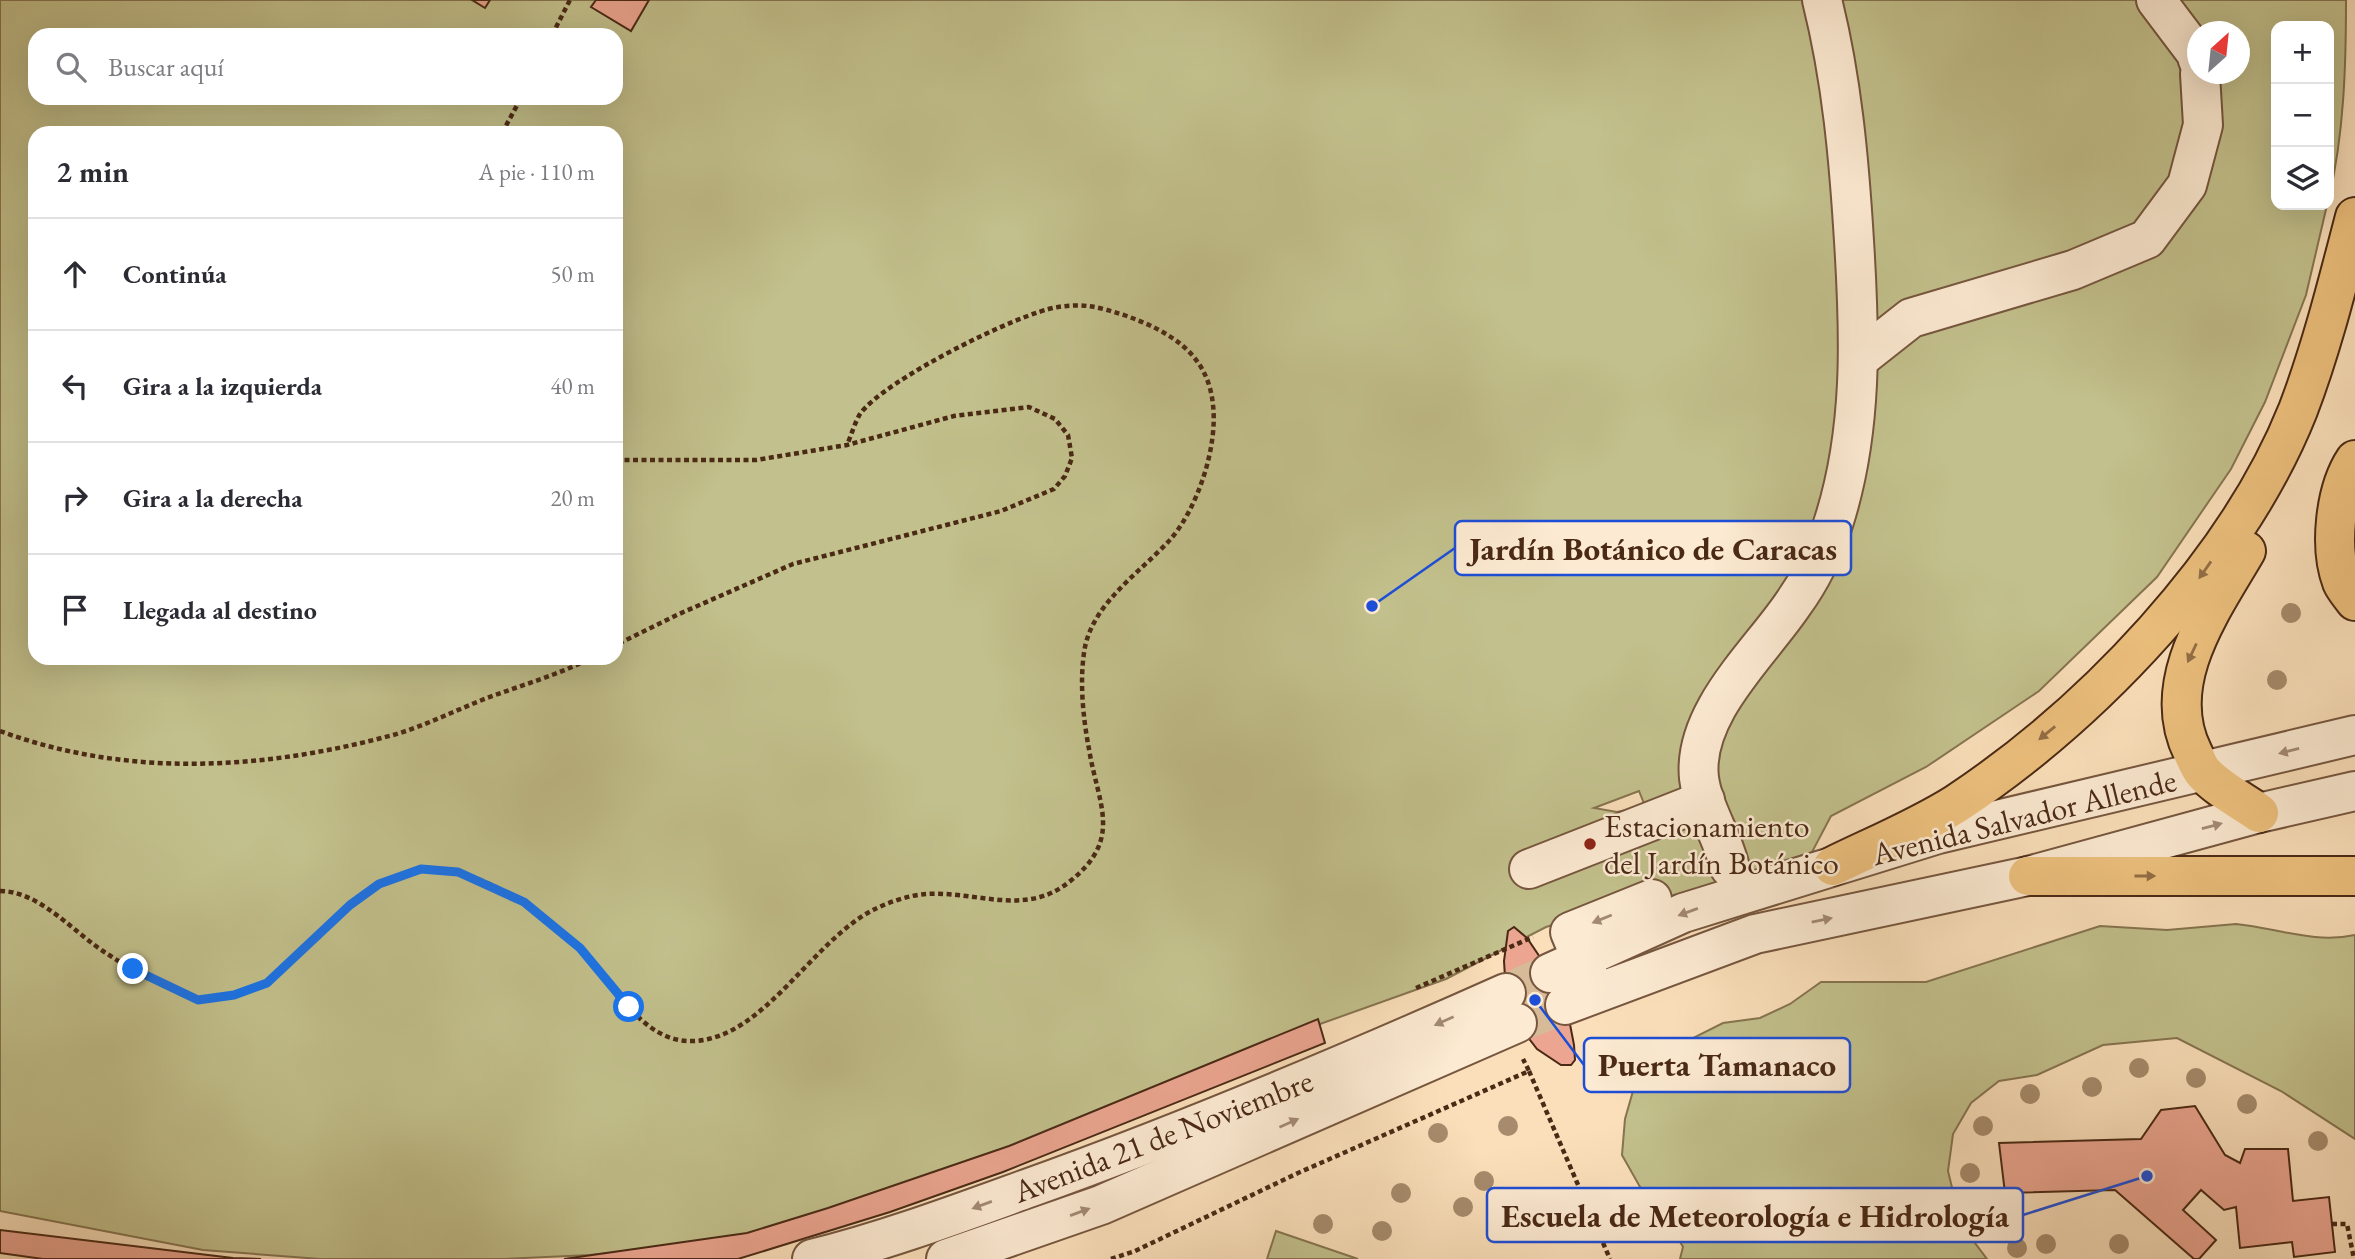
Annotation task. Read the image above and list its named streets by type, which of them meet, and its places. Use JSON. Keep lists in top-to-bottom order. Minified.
{"streets":{"street":["Avenida Salvador Allende","Avenida 21 de Noviembre"]},"places":["Jardín Botánico de Caracas","Estacionamiento del Jardín Botánico","Puerta Tamanaco","Escuela de Meteorología e Hidrología"],"north":"top right","page":{"map_buttons":["+","−"],"search":"Buscar aquí","heading":["2 min","A pie · 110 m"],"list":[["Continúa","50 m"],["Gira a la izquierda","40 m"],["Gira a la derecha","20 m"],"Llegada al destino"]}}
